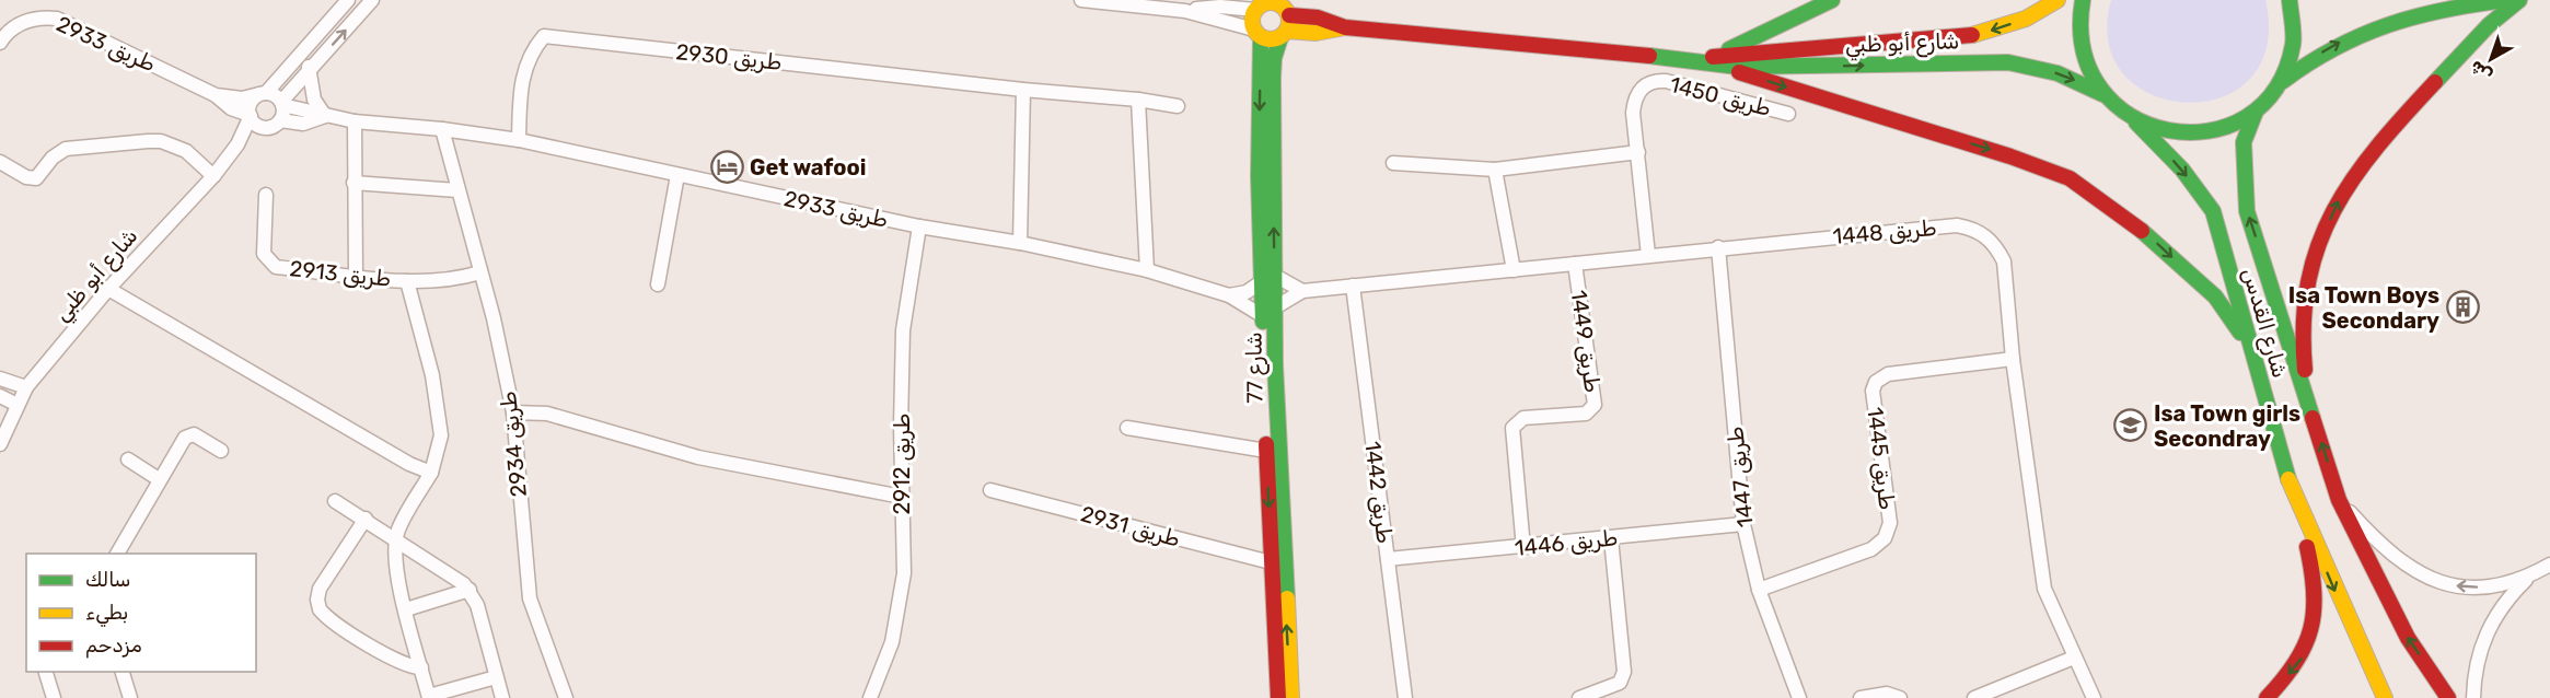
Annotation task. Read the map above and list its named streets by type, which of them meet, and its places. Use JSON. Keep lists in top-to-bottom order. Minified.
{"streets":{"main road":["شارع أبو ظبي","شارع القدس","شارع 77"],"street":["طريق 2933","طريق 2930","طريق 1450","طريق 1448","طريق 2913","طريق 1449","طريق 2934","طريق 1445","طريق 2912","طريق 1447","طريق 1442","طريق 2931","طريق 1446"]},"crossings":[["شارع أبو ظبي","طريق 2933"],["شارع أبو ظبي","شارع القدس"],["شارع أبو ظبي","شارع 77"],["طريق 2933","طريق 2930"],["طريق 2933","طريق 1448"],["طريق 2933","شارع 77"],["طريق 2933","طريق 2934"],["طريق 2933","طريق 2912"],["طريق 1450","طريق 1448"],["طريق 1448","طريق 1449"],["طريق 1448","شارع 77"],["طريق 1448","طريق 1445"],["طريق 1448","طريق 1447"],["طريق 1448","طريق 1442"],["طريق 2913","طريق 2934"],["طريق 1449","طريق 1446"],["شارع 77","طريق 2931"],["طريق 1445","طريق 1447"],["طريق 1447","طريق 1446"],["طريق 1442","طريق 1446"]],"places":{"hotel":["Get wafooi"],"building":["Isa Town Boys Secondary"],"school or university":["Isa Town girls Secondray"]},"legend":["سالك","بطيء","مزدحم"],"north":"bottom left"}
